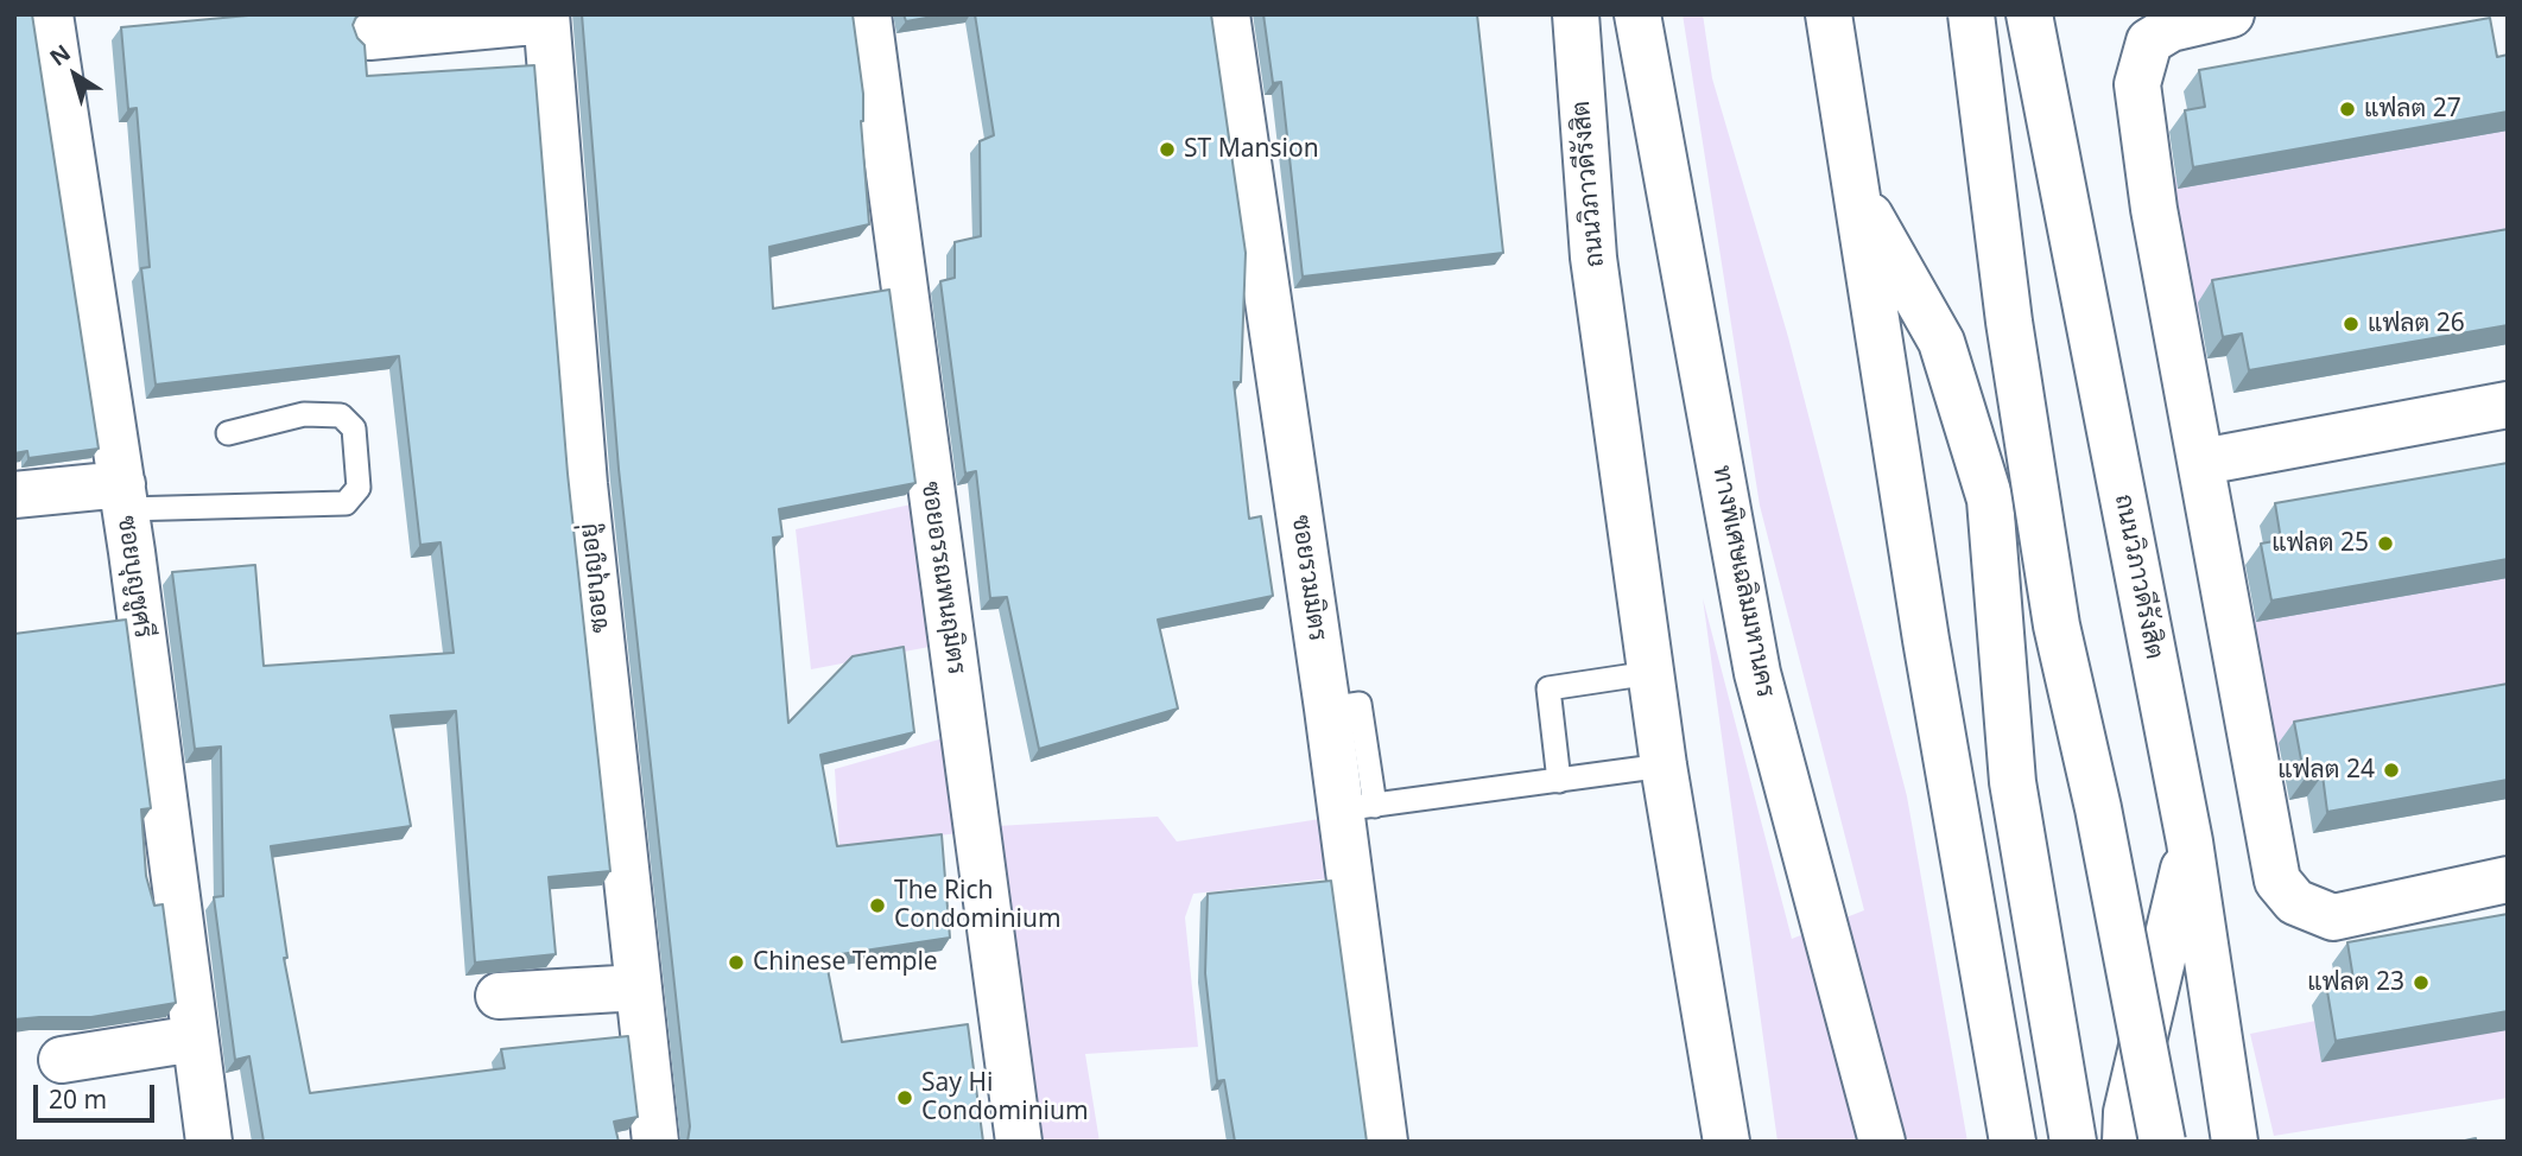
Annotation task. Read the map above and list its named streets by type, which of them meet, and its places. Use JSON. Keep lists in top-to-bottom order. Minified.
{"streets":{"main road":["ถนนวิภาวดีรังสิต","ซอยบุญชูศรี","ซอยบุญอยู่","ซอยอรรณพนฤมิตร","ซอยรวมมิตร","ทางพิเศษเฉลิมมหานคร"]},"places":["แฟลต 27","ST Mansion","แฟลต 26","แฟลต 25","แฟลต 24","The Rich Condominium","Chinese Temple","แฟลต 23","Say Hi Condominium"],"scale_bar":"20 m","north":"top left"}
